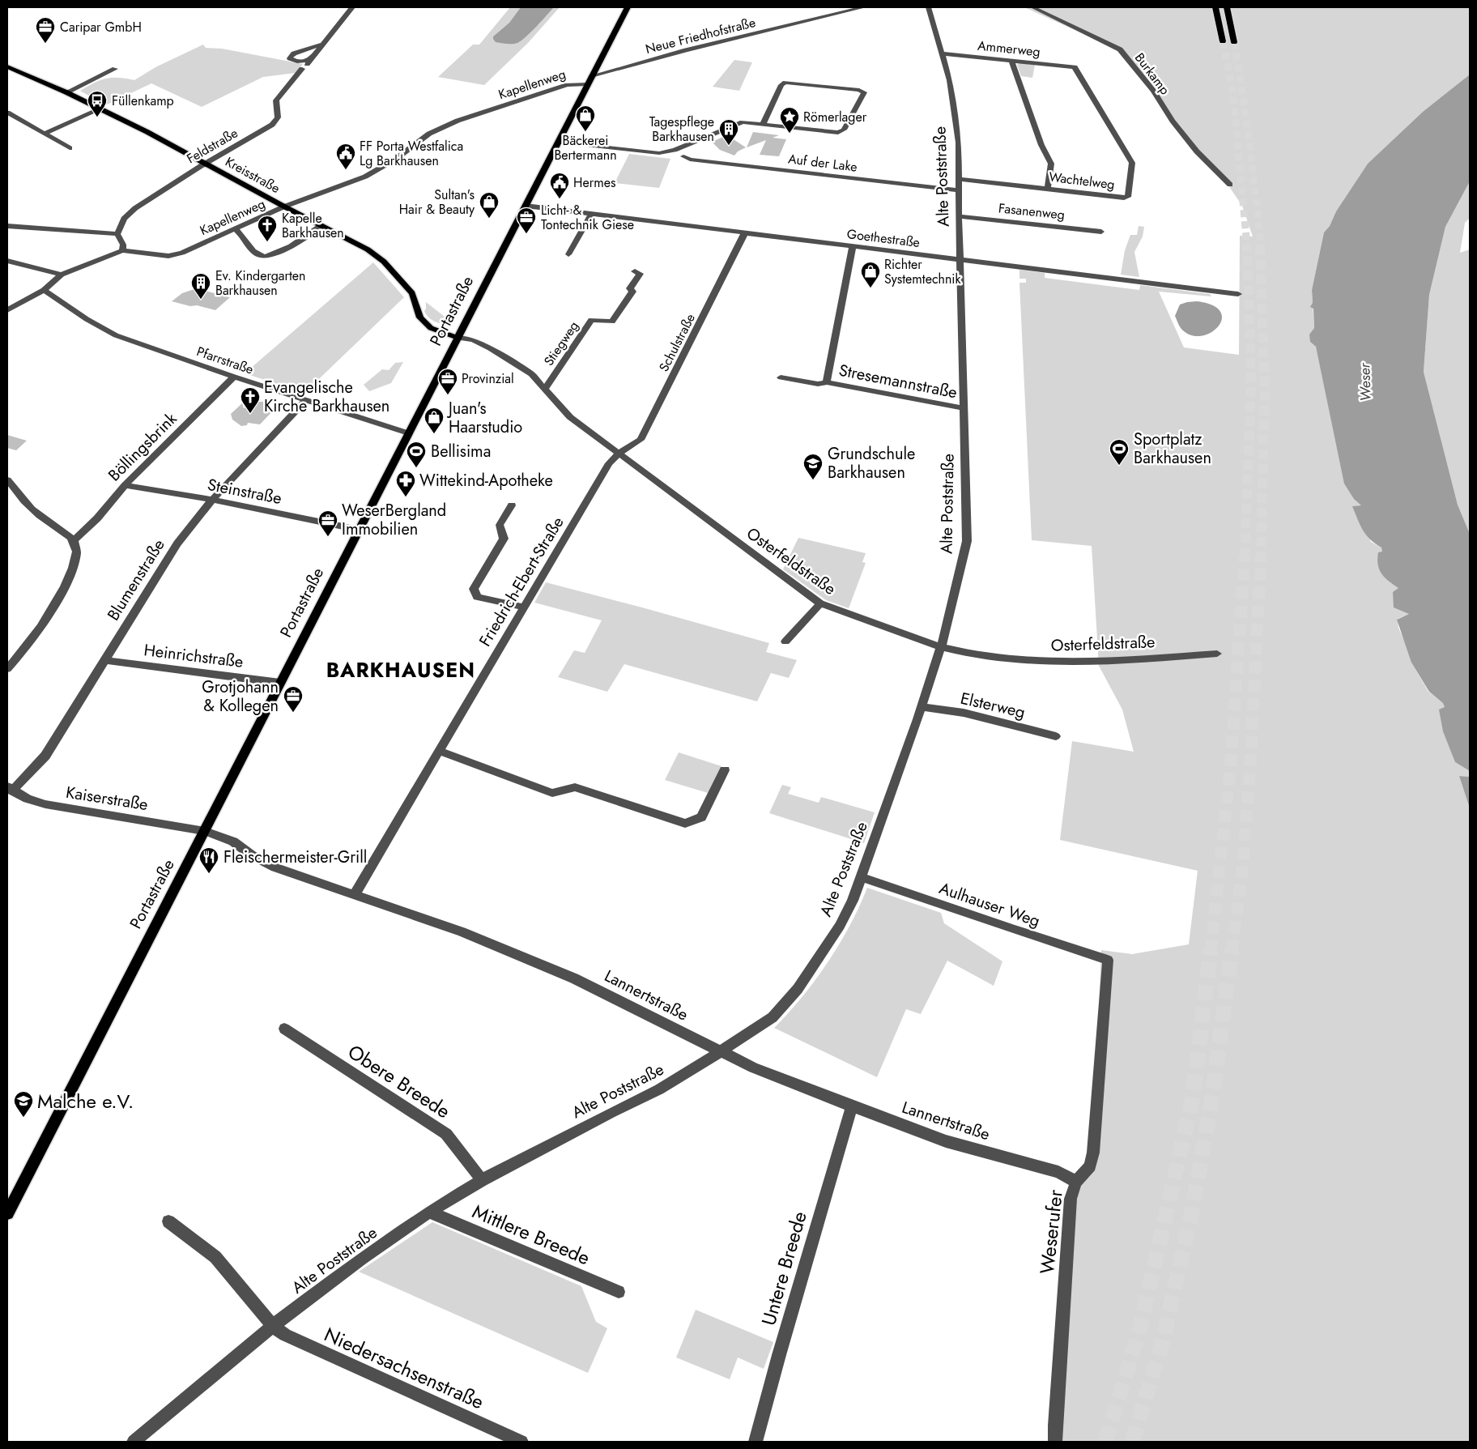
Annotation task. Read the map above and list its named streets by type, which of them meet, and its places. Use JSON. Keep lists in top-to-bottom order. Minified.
{"streets":{"main road":["Kreisstraße","Portastraße"],"street":["Neue Friedhofstraße","Ammerweg","Burkamp","Kapellenweg","Feldstraße","Auf der Lake","Alte Poststraße","Wachtelweg","Fasanenweg","Goethestraße","Schulstraße","Stiegweg","Pfarrstraße","Stresemannstraße","Böllingsbrink","Steinstraße","Osterfeldstraße","Blumenstraße","Friedrich-Ebert-Straße","Heinrichstraße","Elsterweg","Kaiserstraße","Aulhauser Weg","Lannertstraße","Obere Breede","Weserufer","Mittlere Breede","Untere Breede","Niedersachsenstraße"]},"crossings":[["Neue Friedhofstraße","Portastraße"],["Ammerweg","Alte Poststraße"],["Ammerweg","Wachtelweg"],["Kapellenweg","Kreisstraße"],["Kapellenweg","Portastraße"],["Kapellenweg","Pfarrstraße"],["Feldstraße","Kreisstraße"],["Auf der Lake","Alte Poststraße"],["Kreisstraße","Portastraße"],["Kreisstraße","Osterfeldstraße"],["Alte Poststraße","Wachtelweg"],["Alte Poststraße","Fasanenweg"],["Alte Poststraße","Goethestraße"],["Alte Poststraße","Stresemannstraße"],["Alte Poststraße","Osterfeldstraße"],["Alte Poststraße","Elsterweg"],["Alte Poststraße","Aulhauser Weg"],["Alte Poststraße","Lannertstraße"],["Alte Poststraße","Obere Breede"],["Alte Poststraße","Mittlere Breede"],["Alte Poststraße","Niedersachsenstraße"],["Goethestraße","Portastraße"],["Goethestraße","Schulstraße"],["Goethestraße","Stresemannstraße"],["Portastraße","Pfarrstraße"],["Portastraße","Steinstraße"],["Portastraße","Osterfeldstraße"],["Portastraße","Heinrichstraße"],["Portastraße","Kaiserstraße"],["Portastraße","Lannertstraße"],["Schulstraße","Osterfeldstraße"],["Schulstraße","Friedrich-Ebert-Straße"],["Stiegweg","Osterfeldstraße"],["Pfarrstraße","Böllingsbrink"],["Pfarrstraße","Blumenstraße"],["Böllingsbrink","Steinstraße"],["Steinstraße","Blumenstraße"],["Osterfeldstraße","Friedrich-Ebert-Straße"],["Blumenstraße","Heinrichstraße"],["Blumenstraße","Kaiserstraße"],["Friedrich-Ebert-Straße","Lannertstraße"],["Kaiserstraße","Lannertstraße"],["Aulhauser Weg","Weserufer"],["Lannertstraße","Weserufer"],["Lannertstraße","Untere Breede"]],"districts":["BARKHAUSEN"],"water":["Weser"],"places":{"office":["Caripar GmbH","Licht- & Tontechnik Giese","Provinzial","WeserBergland Immobilien","Grotjohann & Kollegen"],"bus stop":["Füllenkamp"],"shop":["Bäckerei Bertermann","Sultan's Hair & Beauty","Richter Systemtechnik","Juan's Haarstudio"],"place":["Römerlager"],"building":["Tagespflege Barkhausen","Ev. Kindergarten Barkhausen"],"public building":["FF Porta Westfalica Lg Barkhausen","Hermes"],"church":["Kapelle Barkhausen","Evangelische Kirche Barkhausen"],"sports":["Sportplatz Barkhausen","Bellisima"],"school or university":["Grundschule Barkhausen","Malche e.V."],"pharmacy":["Wittekind-Apotheke"],"restaurant":["Fleischermeister-Grill"]}}
